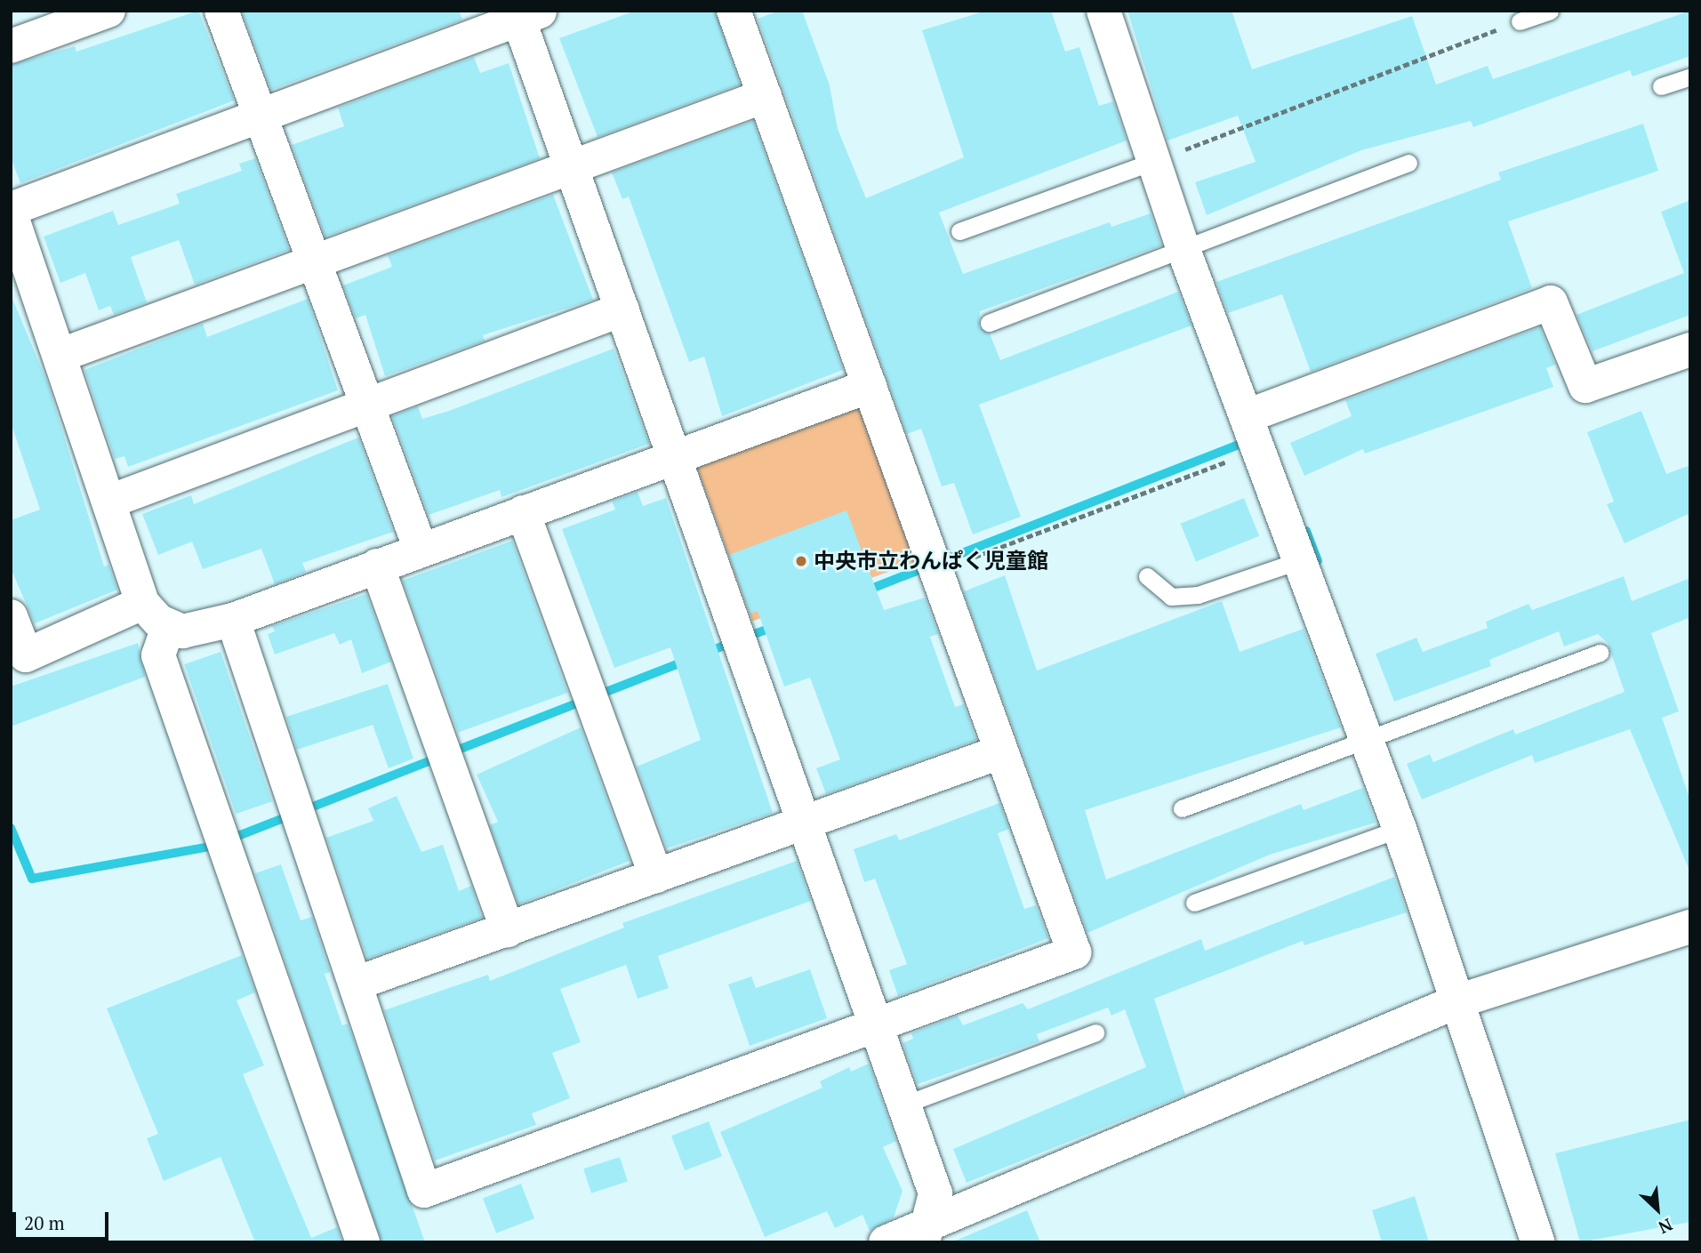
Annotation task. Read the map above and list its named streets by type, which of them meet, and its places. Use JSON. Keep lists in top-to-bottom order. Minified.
{"places":["中央市立わんぱく児童館"],"scale_bar":"20 m","north":"bottom right"}
